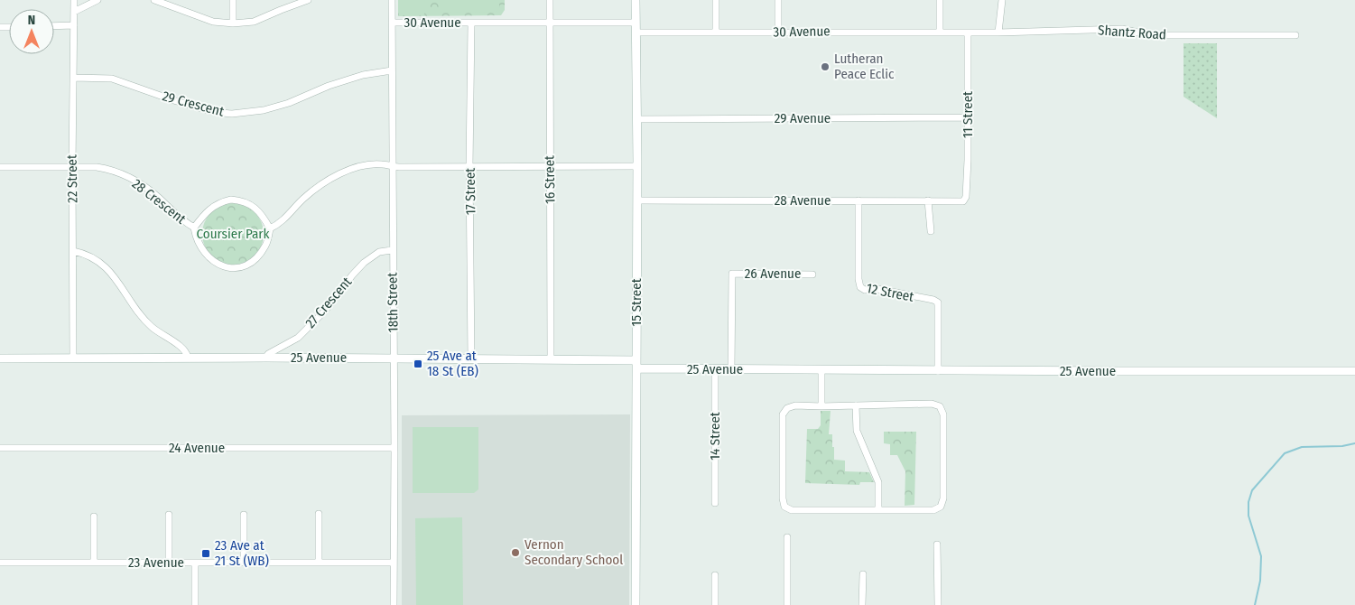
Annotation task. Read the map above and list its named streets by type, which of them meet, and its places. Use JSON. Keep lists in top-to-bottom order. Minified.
{"streets":{"street":["30 Avenue","Shantz Road","29 Crescent","11 Street","29 Avenue","22 Street","16 Street","17 Street","28 Avenue","28 Crescent","26 Avenue","12 Street","27 Crescent","18th Street","15 Street","25 Avenue","14 Street","24 Avenue","23 Avenue"]},"crossings":[["30 Avenue","Shantz Road"],["30 Avenue","11 Street"],["30 Avenue","16 Street"],["30 Avenue","17 Street"],["30 Avenue","18th Street"],["30 Avenue","15 Street"],["Shantz Road","11 Street"],["29 Crescent","22 Street"],["29 Crescent","18th Street"],["11 Street","29 Avenue"],["11 Street","28 Avenue"],["29 Avenue","15 Street"],["22 Street","28 Crescent"],["22 Street","25 Avenue"],["16 Street","25 Avenue"],["17 Street","25 Avenue"],["28 Avenue","12 Street"],["28 Avenue","15 Street"],["26 Avenue","25 Avenue"],["12 Street","25 Avenue"],["27 Crescent","18th Street"],["27 Crescent","25 Avenue"],["18th Street","25 Avenue"],["18th Street","24 Avenue"],["18th Street","23 Avenue"],["15 Street","25 Avenue"],["25 Avenue","14 Street"]],"parks":["Coursier Park"],"places":{"other":["Lutheran Peace Eclic","Vernon Secondary School"],"transit":["25 Ave at 18 St (EB)","23 Ave at 21 St (WB)"]},"north":"top"}
